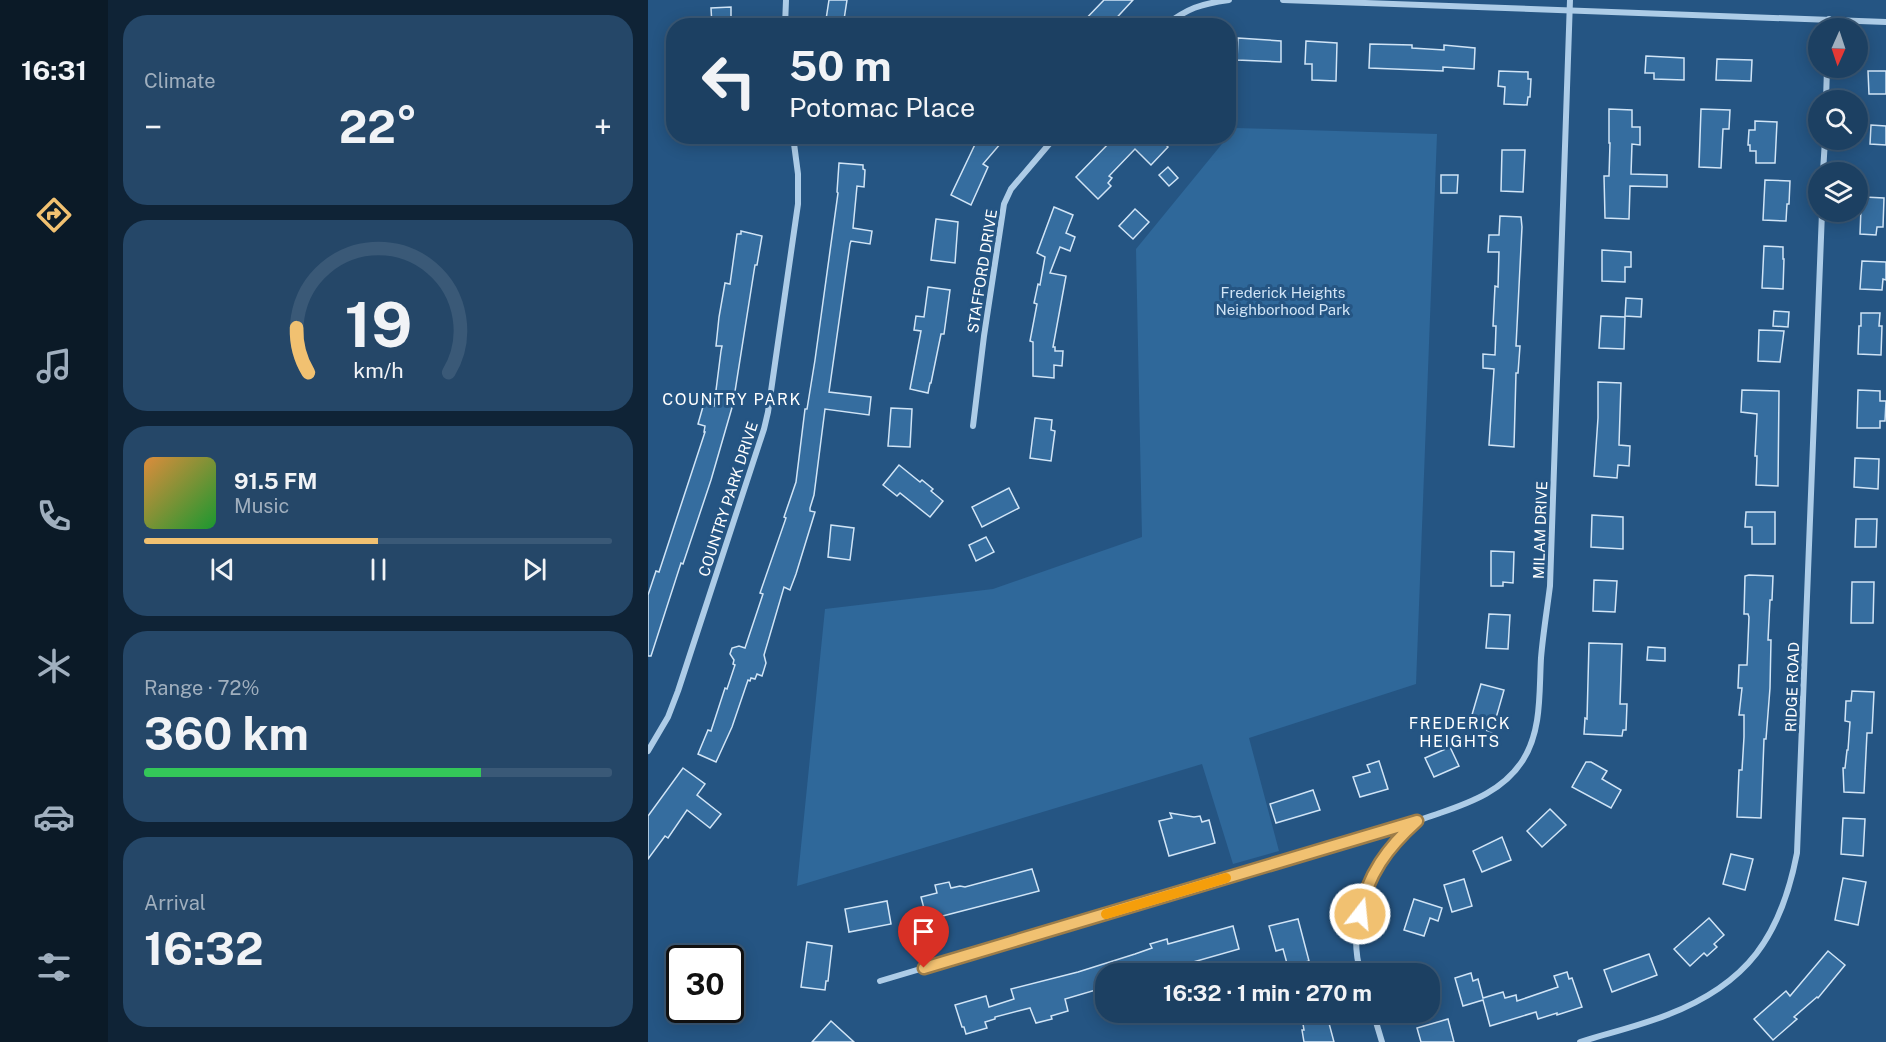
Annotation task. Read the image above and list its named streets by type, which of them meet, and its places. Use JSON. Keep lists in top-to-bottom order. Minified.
{"streets":{"street":["STAFFORD DRIVE","COUNTRY PARK DRIVE","MILAM DRIVE","RIDGE ROAD"]},"districts":["COUNTRY PARK","FREDERICK HEIGHTS"],"parks":["Frederick Heights Neighborhood Park"],"north":"bottom","page":{"tabs":"16:31","tile":["Climate",["Range · 72%","360 km"],["Arrival","16:32"]],"turn":["50 m","Potomac Place"],"heat":["−","22°","+"],"song":["91.5 FM","Music"],"limit":"30","trip":"16:32 · 1 min · 270 m","gauge":["19","km/h"]}}
